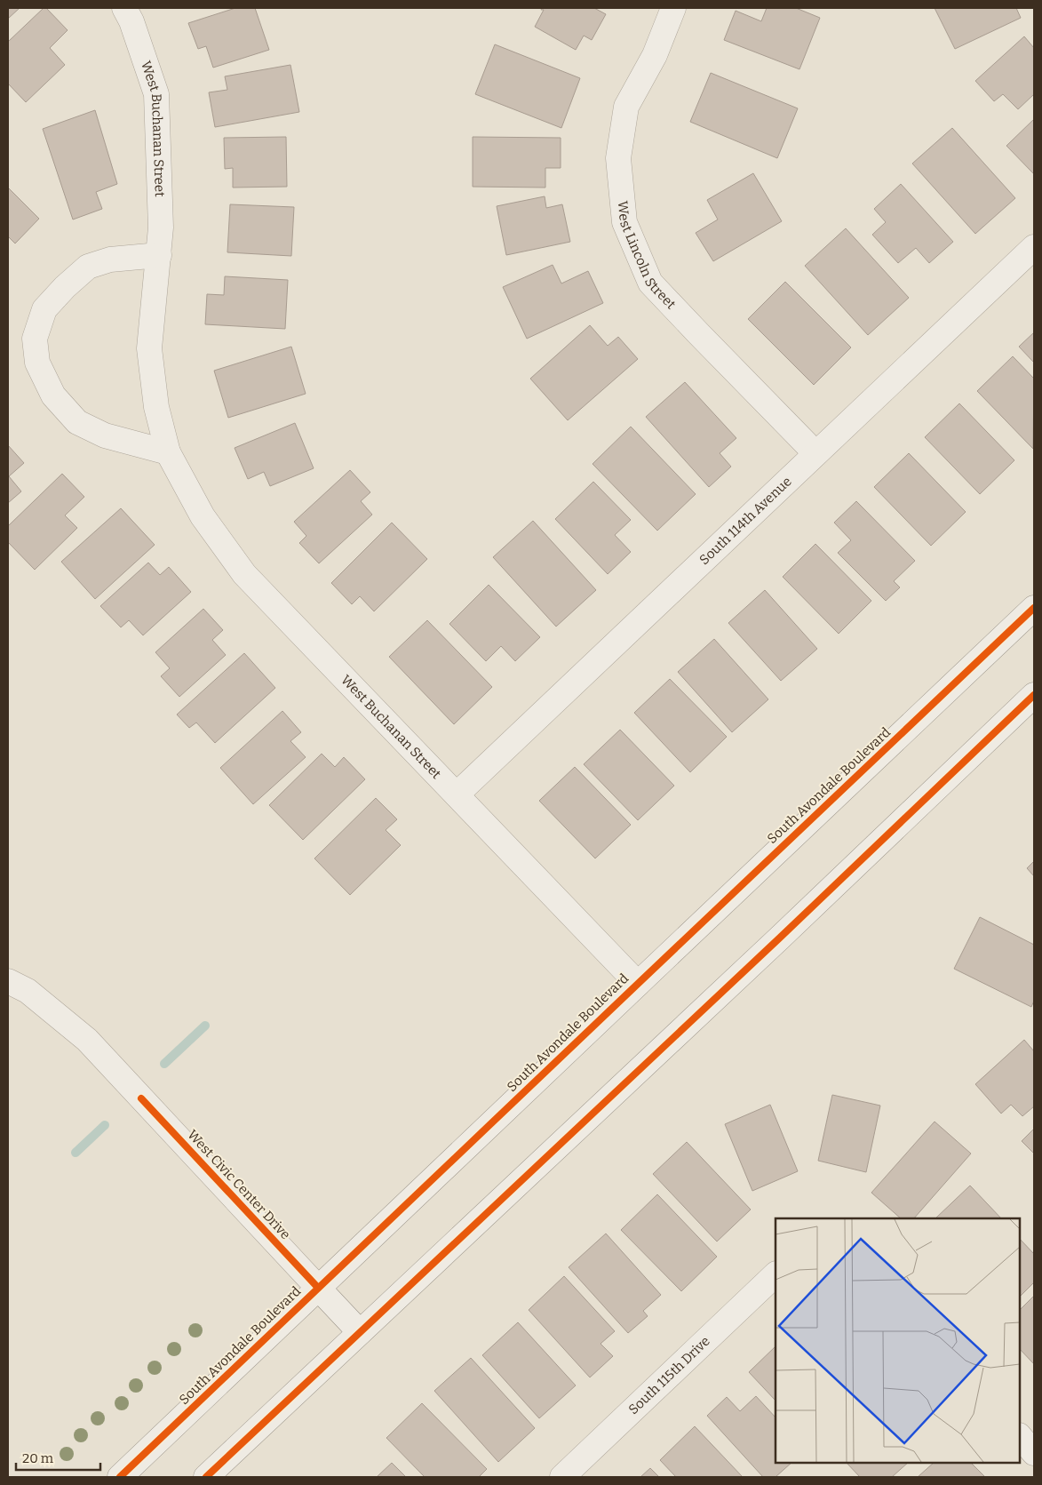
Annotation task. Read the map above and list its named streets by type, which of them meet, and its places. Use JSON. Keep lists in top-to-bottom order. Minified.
{"streets":{"street":["West Buchanan Street","West Lincoln Street","South 114th Avenue","South Avondale Boulevard","West Civic Center Drive","South 115th Drive"]},"crossings":[["West Buchanan Street","South 114th Avenue"],["West Buchanan Street","South Avondale Boulevard"],["West Lincoln Street","South 114th Avenue"],["South Avondale Boulevard","West Civic Center Drive"]],"scale_bar":"20 m"}
